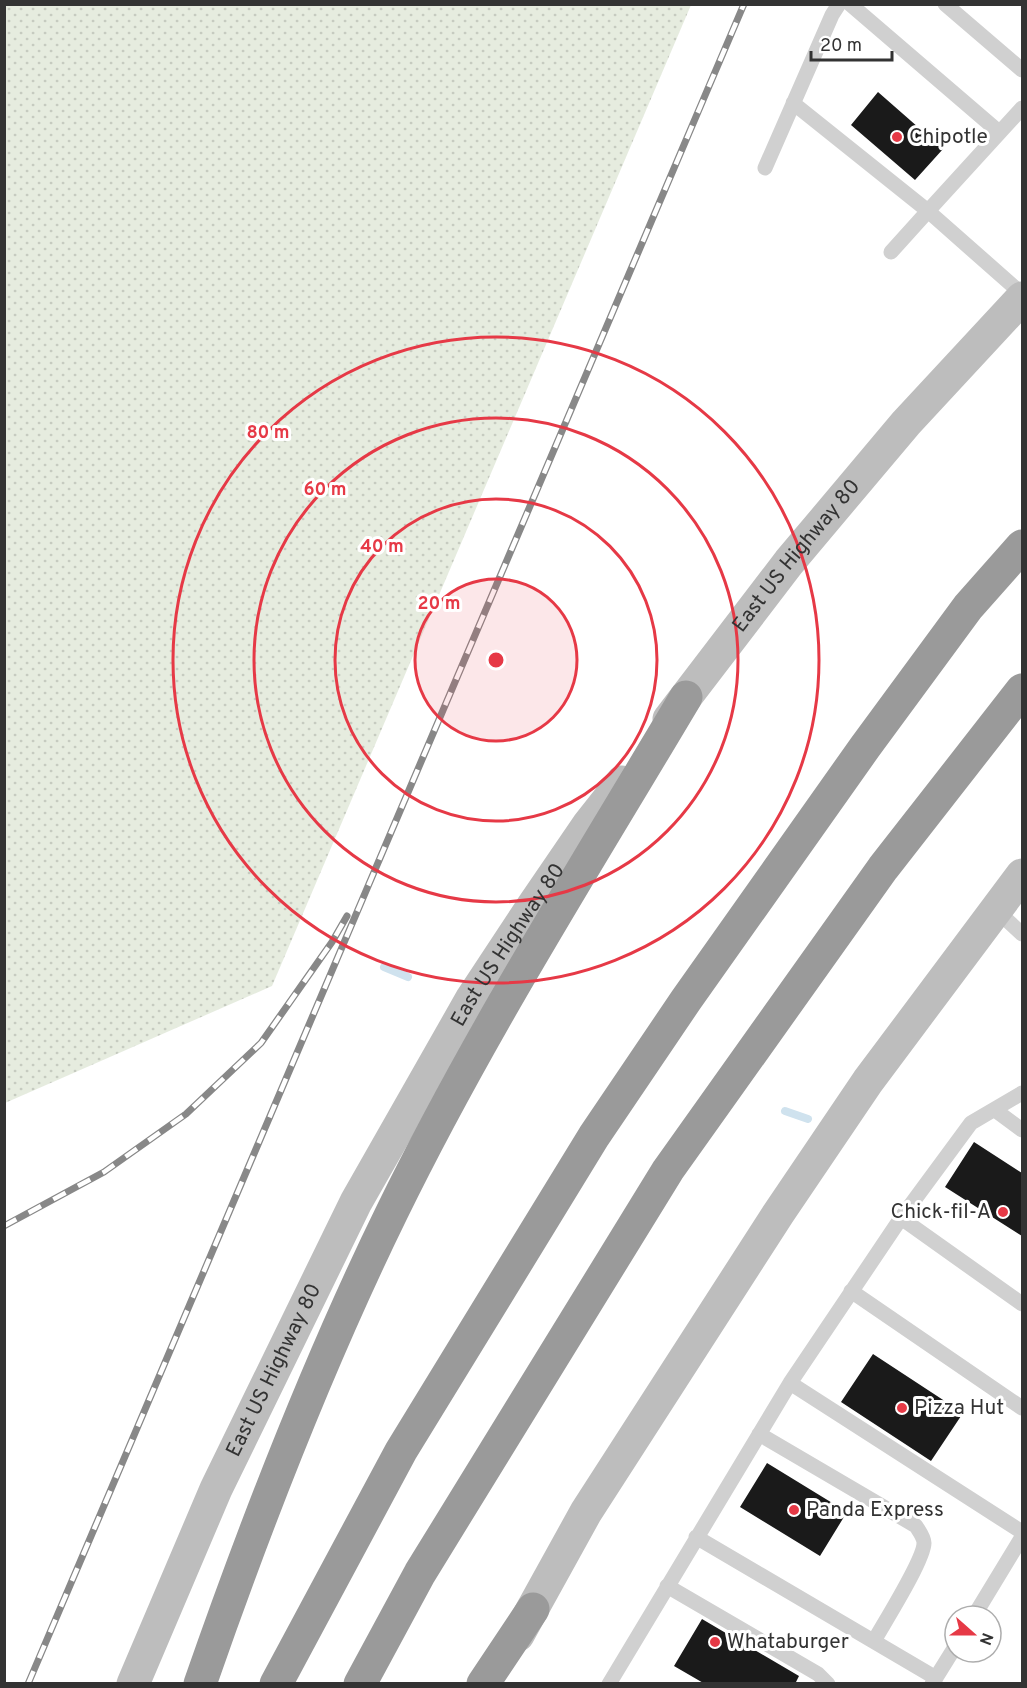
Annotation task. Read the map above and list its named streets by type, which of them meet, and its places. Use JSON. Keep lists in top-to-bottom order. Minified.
{"streets":{"main road":["East US Highway 80"]},"places":["Chipotle","Chick-fil-A","Pizza Hut","Panda Express","Whataburger"],"scale_bar":"20 m","north":"right","rings":["80 m","60 m","40 m","20 m"]}
